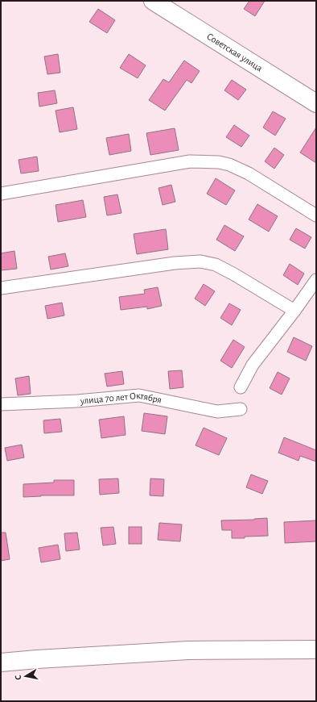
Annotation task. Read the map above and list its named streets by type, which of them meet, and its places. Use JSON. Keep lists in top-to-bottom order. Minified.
{"streets":{"main road":["Советская улица"],"street":["улица 70 лет Октября"]},"north":"left"}
